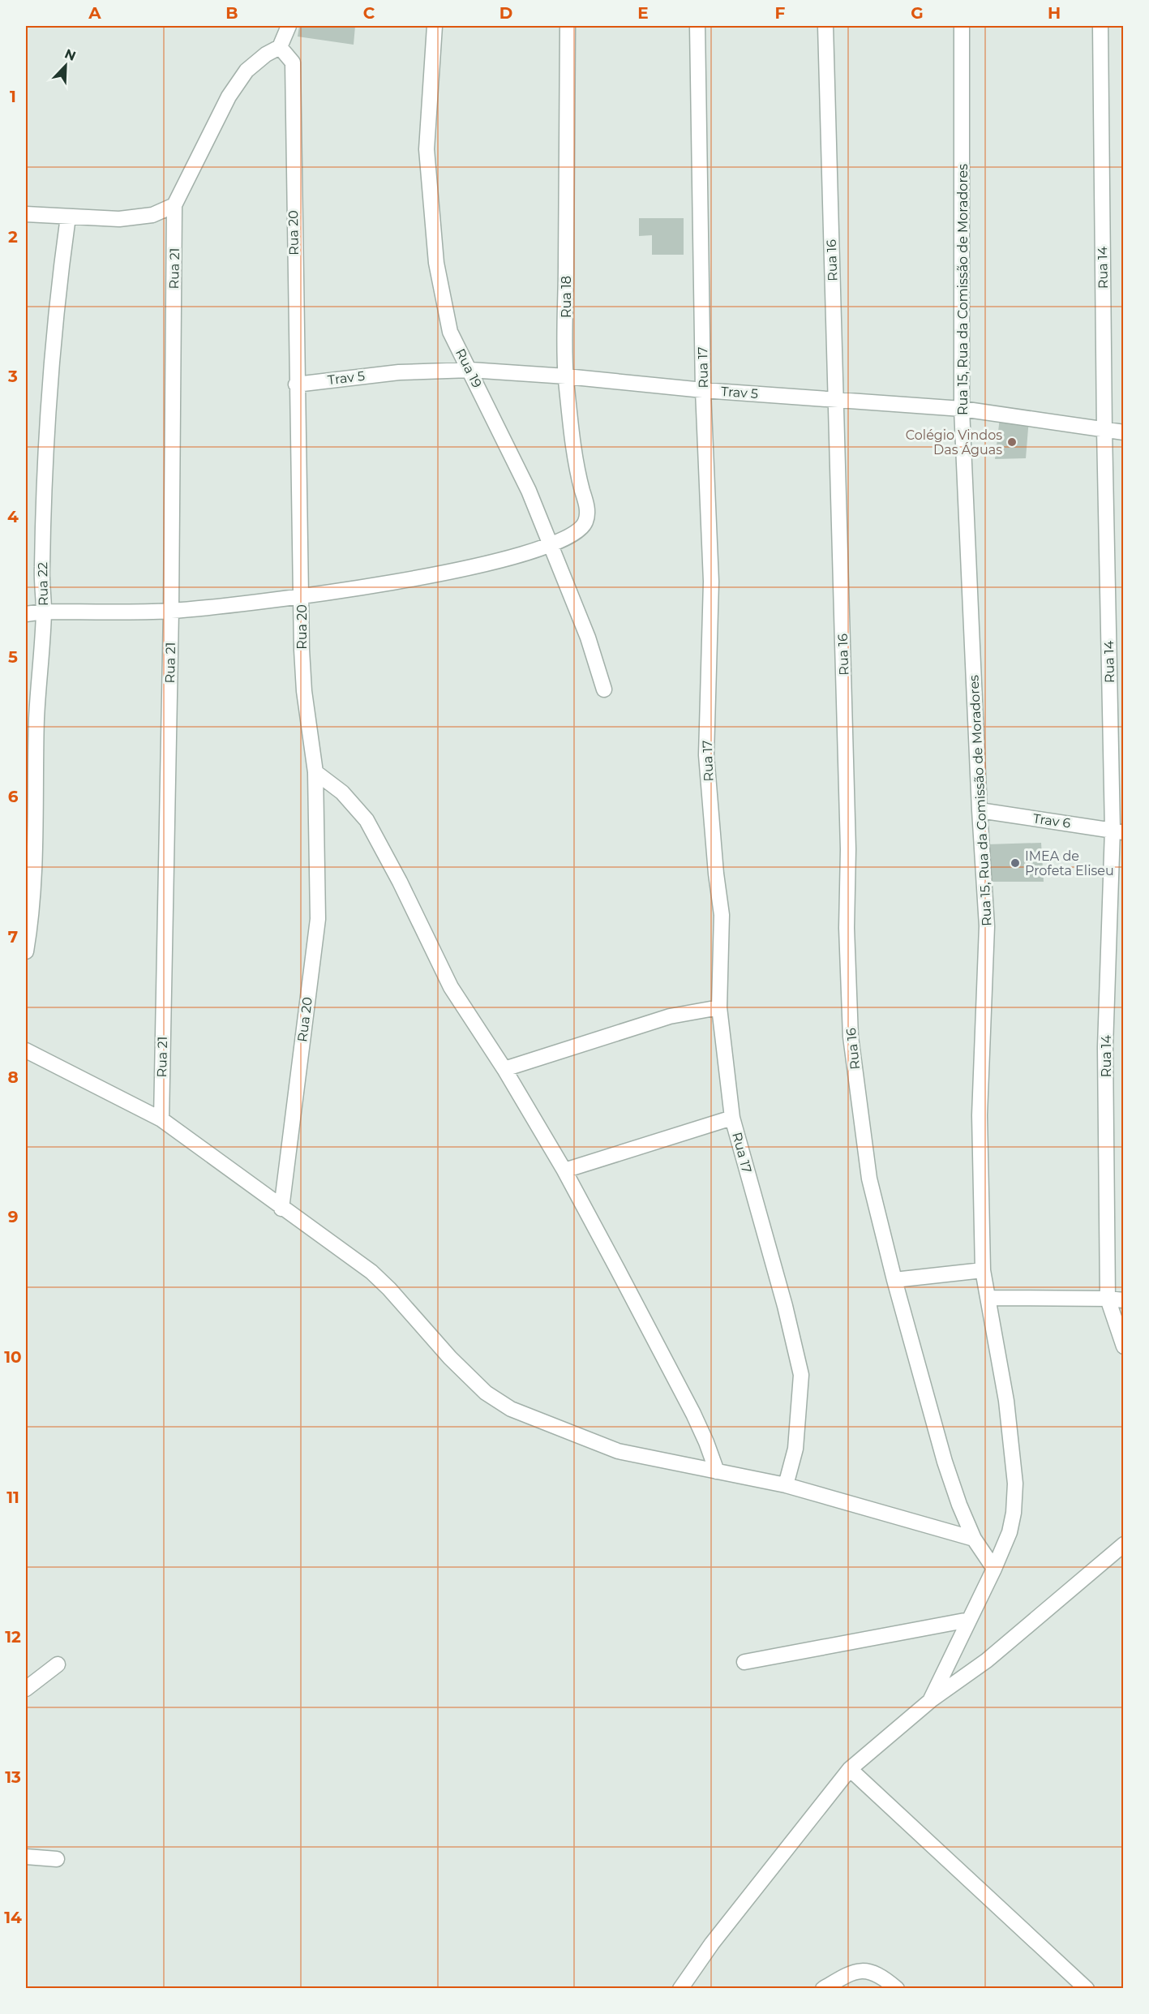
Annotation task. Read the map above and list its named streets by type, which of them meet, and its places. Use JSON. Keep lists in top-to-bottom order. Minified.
{"streets":{"street":["Rua 20","Rua 16","Rua 14","Rua 21","Rua 15, Rua da Comissão de Moradores","Rua 18","Rua 17","Rua 19","Trav 5","Rua 22","Trav 6"]},"crossings":[["Rua 20","Rua 18"],["Rua 20","Trav 5"],["Rua 16","Rua 15, Rua da Comissão de Moradores"],["Rua 16","Trav 5"],["Rua 14","Trav 5"],["Rua 14","Trav 6"],["Rua 21","Rua 18"],["Rua 15, Rua da Comissão de Moradores","Trav 5"],["Rua 15, Rua da Comissão de Moradores","Trav 6"],["Rua 18","Rua 19"],["Rua 18","Trav 5"],["Rua 18","Rua 22"],["Rua 17","Trav 5"],["Rua 19","Trav 5"]],"places":["Colégio Vindos Das Águas","IMEA de Profeta Eliseu"],"north":"top right","grid":{"columns":["A","B","C","D","E","F","G","H"],"rows":["1","2","3","4","5","6","7","8","9","10","11","12","13","14"]}}
